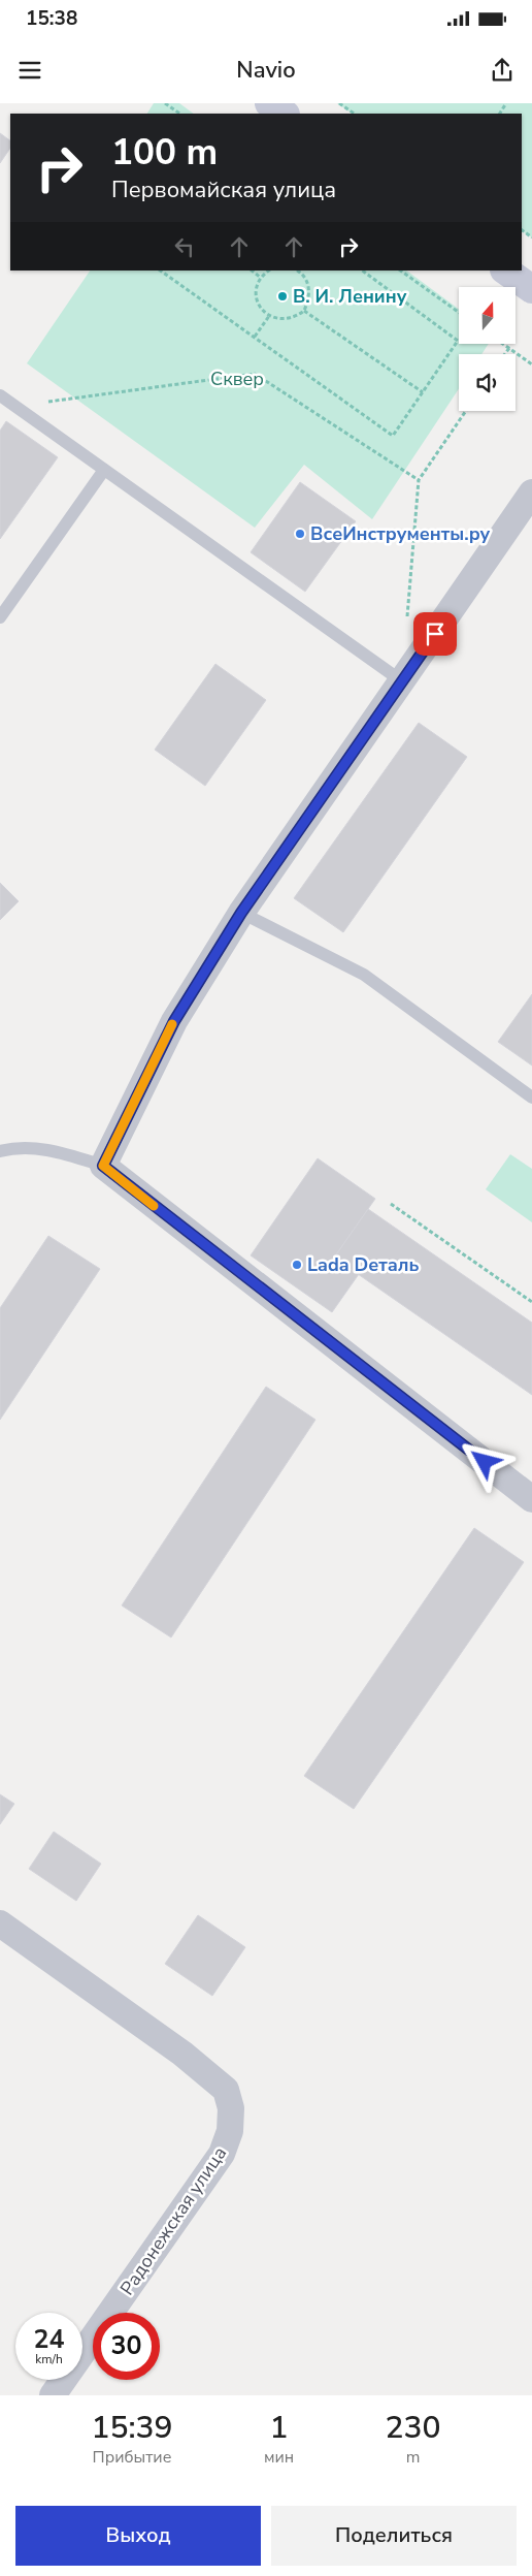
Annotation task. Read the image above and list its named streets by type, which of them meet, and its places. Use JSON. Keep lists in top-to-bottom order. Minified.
{"streets":{"street":["Радонежская улица"]},"parks":["Сквер"],"places":["В. И. Ленину","ВсеИнструменты.ру","Lada Dеталь"],"north":"top","page":{"status":"15:38","header":"Navio","turn":["100 m","Первомайская улица"],"speed":"24 km/h","limit":"30","eta":["15:39","Прибытие","1","мин","230","m"],"buttons":["Выход","Поделиться"]}}
